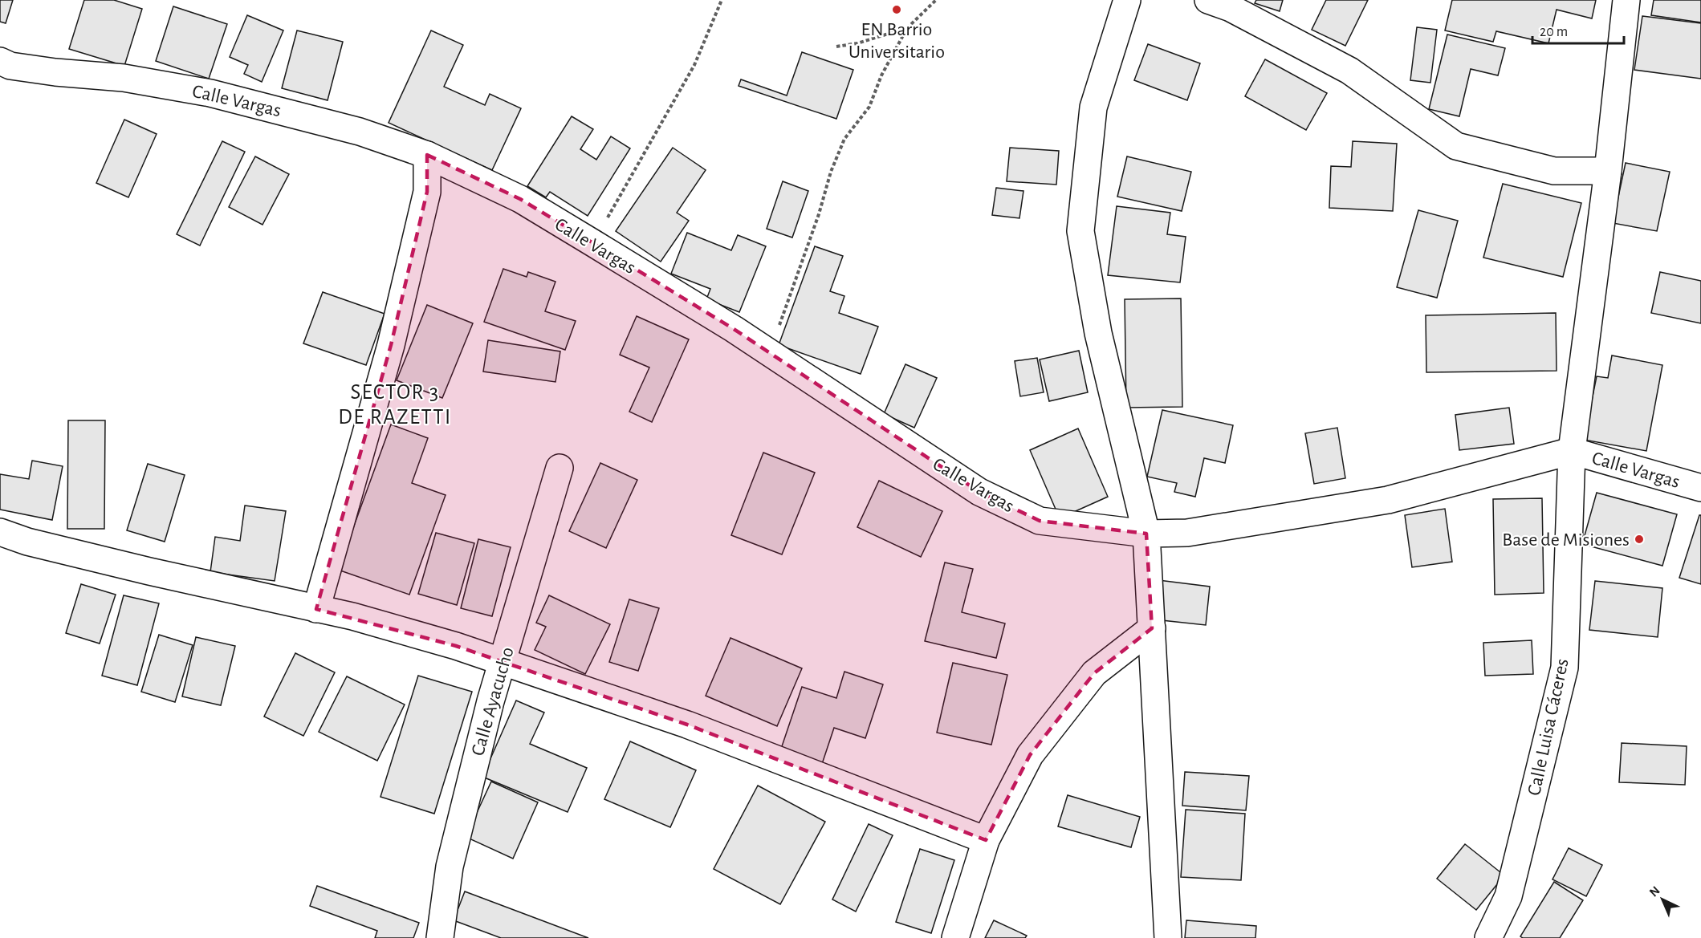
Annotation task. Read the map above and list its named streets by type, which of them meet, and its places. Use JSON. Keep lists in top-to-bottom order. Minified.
{"streets":{"street":["Calle Vargas","Calle Ayacucho","Calle Luisa Cáceres"]},"crossings":[["Calle Vargas","Calle Luisa Cáceres"]],"districts":["SECTOR 3 DE RAZETTI"],"places":["EN Barrio Universitario","Base de Misiones"],"scale_bar":"20 m","north":"top left"}
